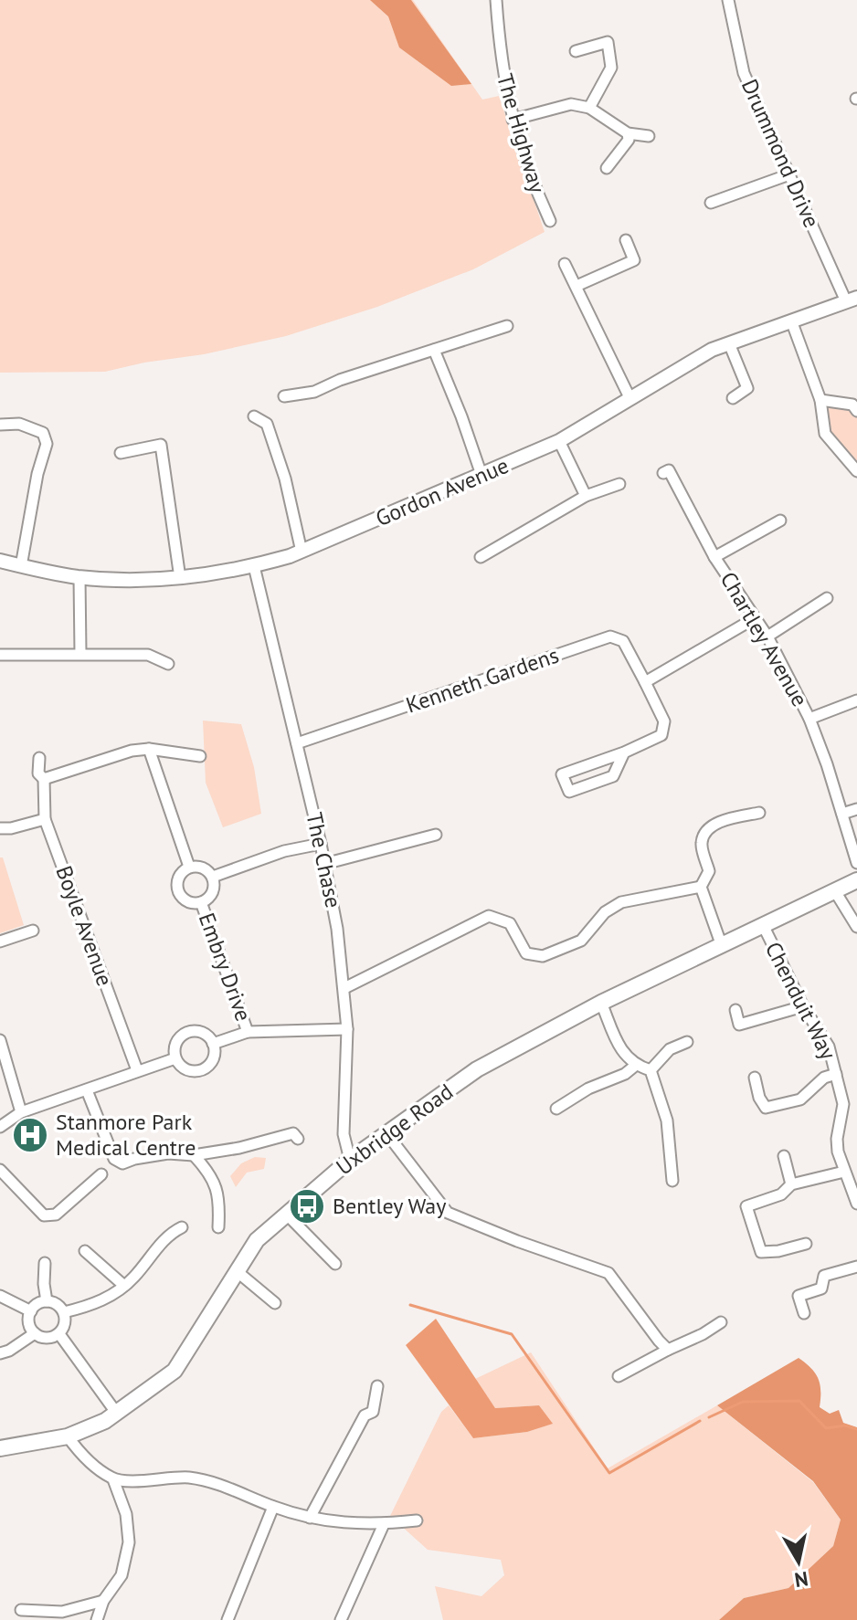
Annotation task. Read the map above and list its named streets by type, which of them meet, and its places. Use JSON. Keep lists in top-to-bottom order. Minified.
{"streets":{"main road":["Uxbridge Road"],"street":["The Highway","Drummond Drive","Gordon Avenue","Chartley Avenue","Kenneth Gardens","The Chase","Boyle Avenue","Embry Drive","Chenduit Way"]},"crossings":[["Drummond Drive","Gordon Avenue"],["Gordon Avenue","The Chase"],["Kenneth Gardens","The Chase"],["The Chase","Uxbridge Road"],["Chenduit Way","Uxbridge Road"]],"places":{"hospital":["Stanmore Park Medical Centre"],"bus stop":["Bentley Way"]},"north":"bottom"}
